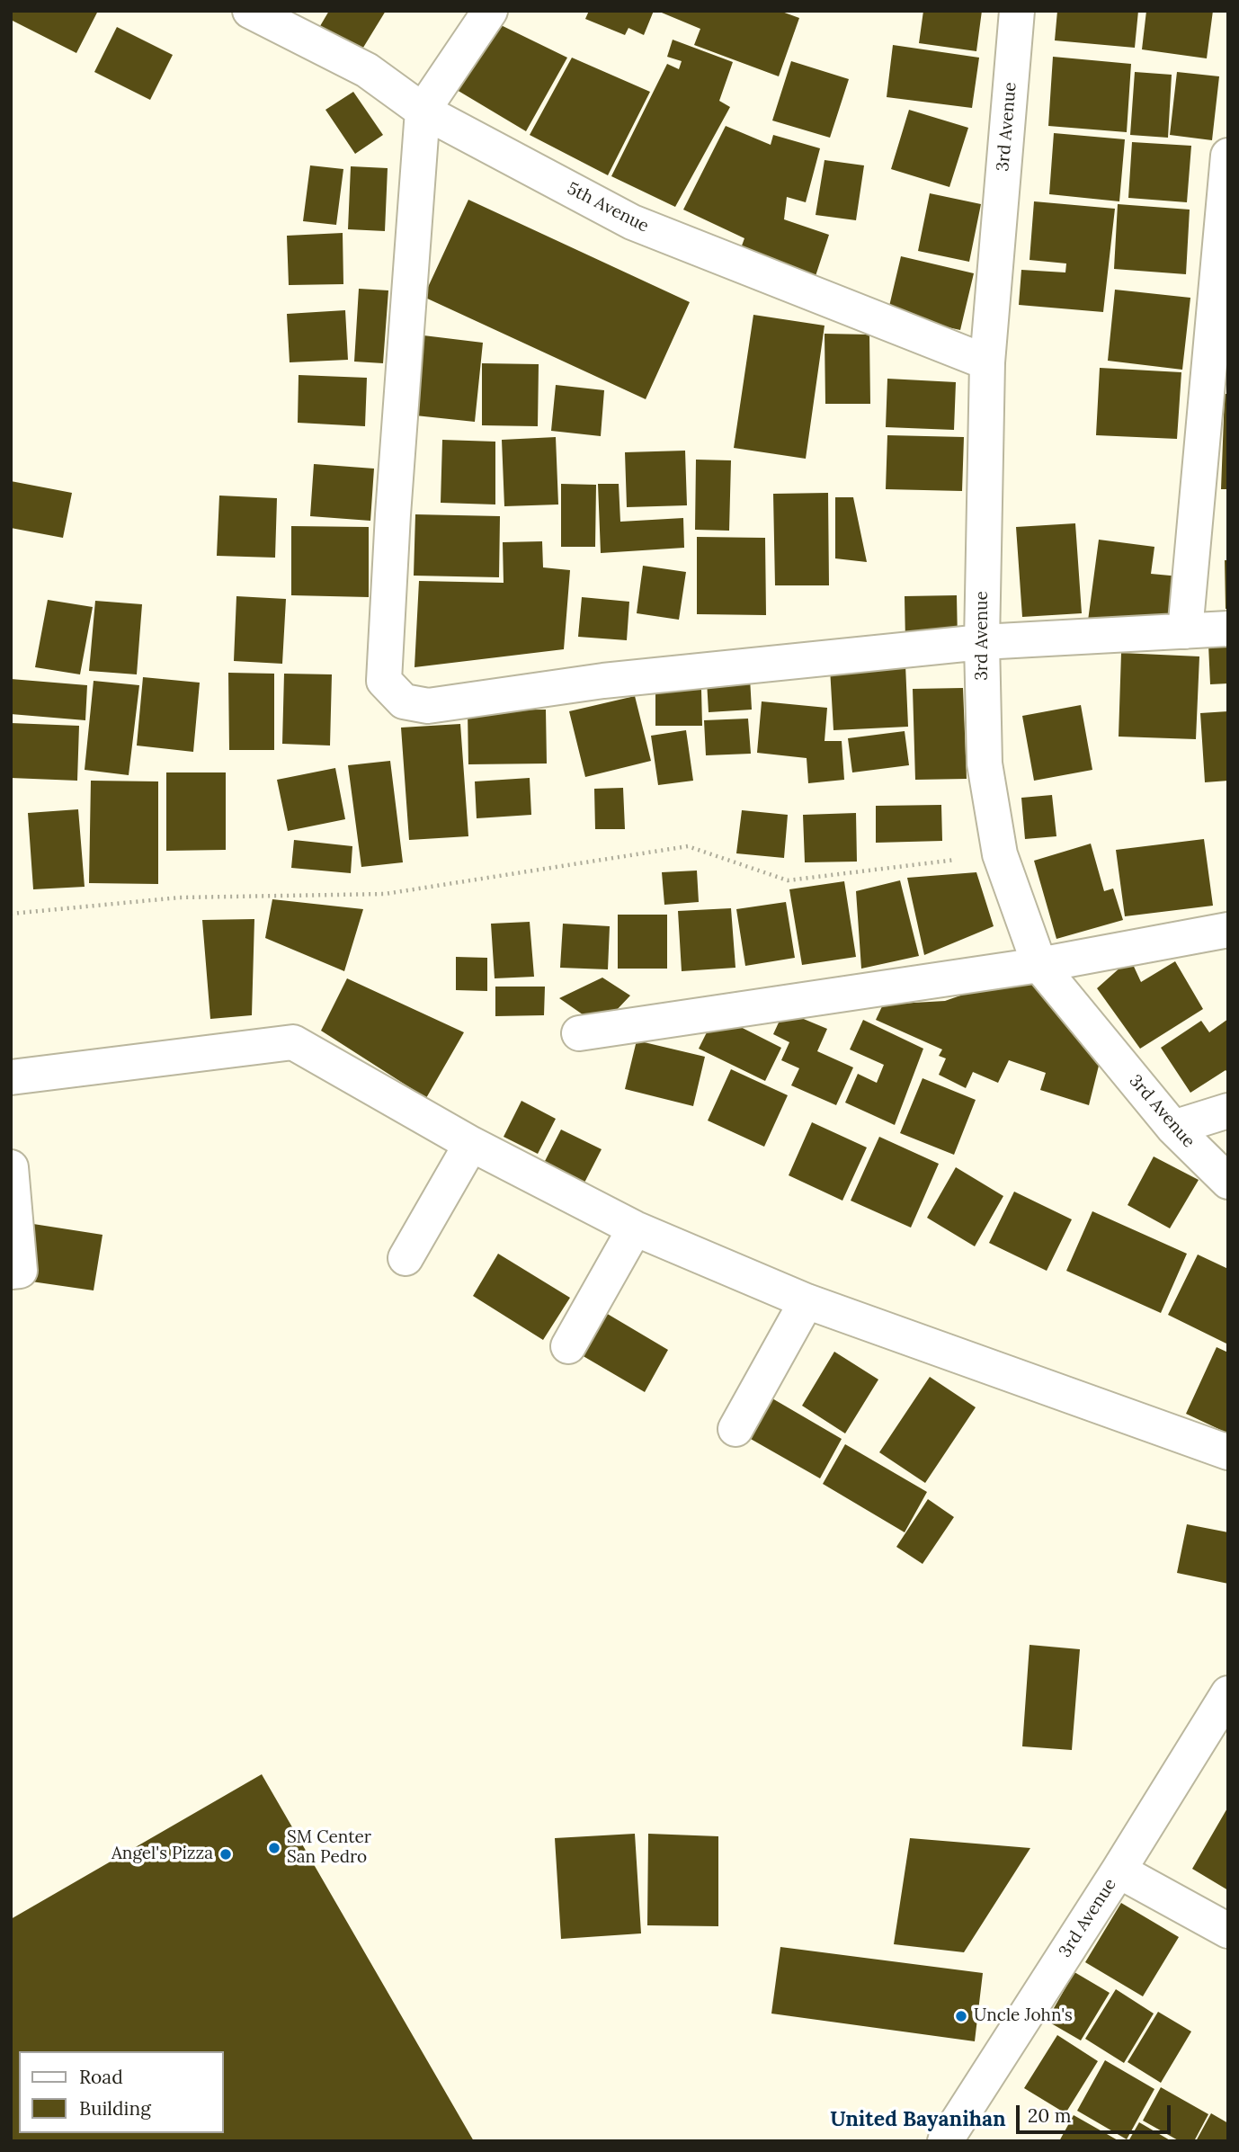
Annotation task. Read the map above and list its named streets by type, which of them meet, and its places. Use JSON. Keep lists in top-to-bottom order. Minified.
{"streets":{"street":["3rd Avenue","5th Avenue"]},"crossings":[["3rd Avenue","5th Avenue"]],"districts":["United Bayanihan"],"places":["SM Center San Pedro","Angel's Pizza","Uncle John's"],"legend":["Road","Building"],"scale_bar":"20 m"}
